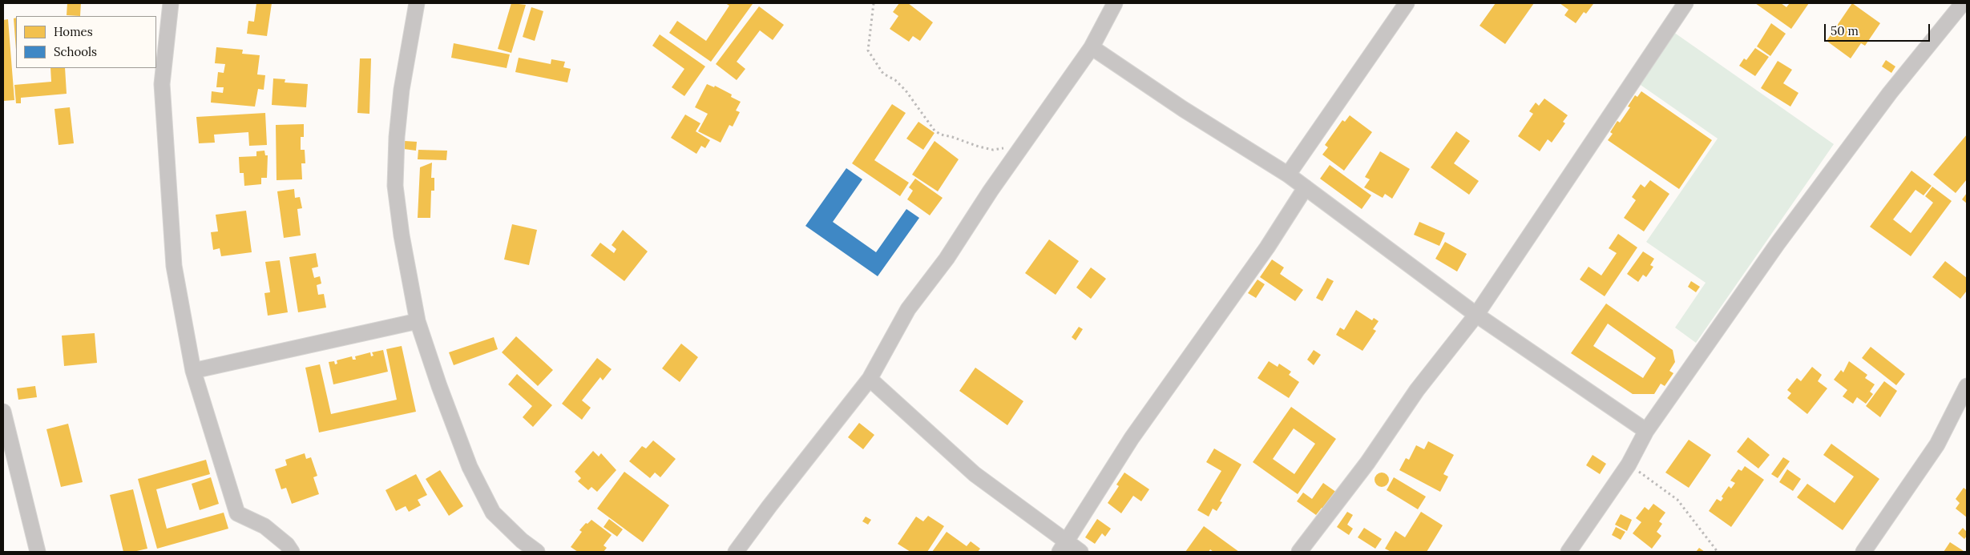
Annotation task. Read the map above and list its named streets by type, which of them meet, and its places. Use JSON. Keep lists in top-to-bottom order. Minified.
{"legend":["Homes","Schools"],"scale_bar":"50 m"}
